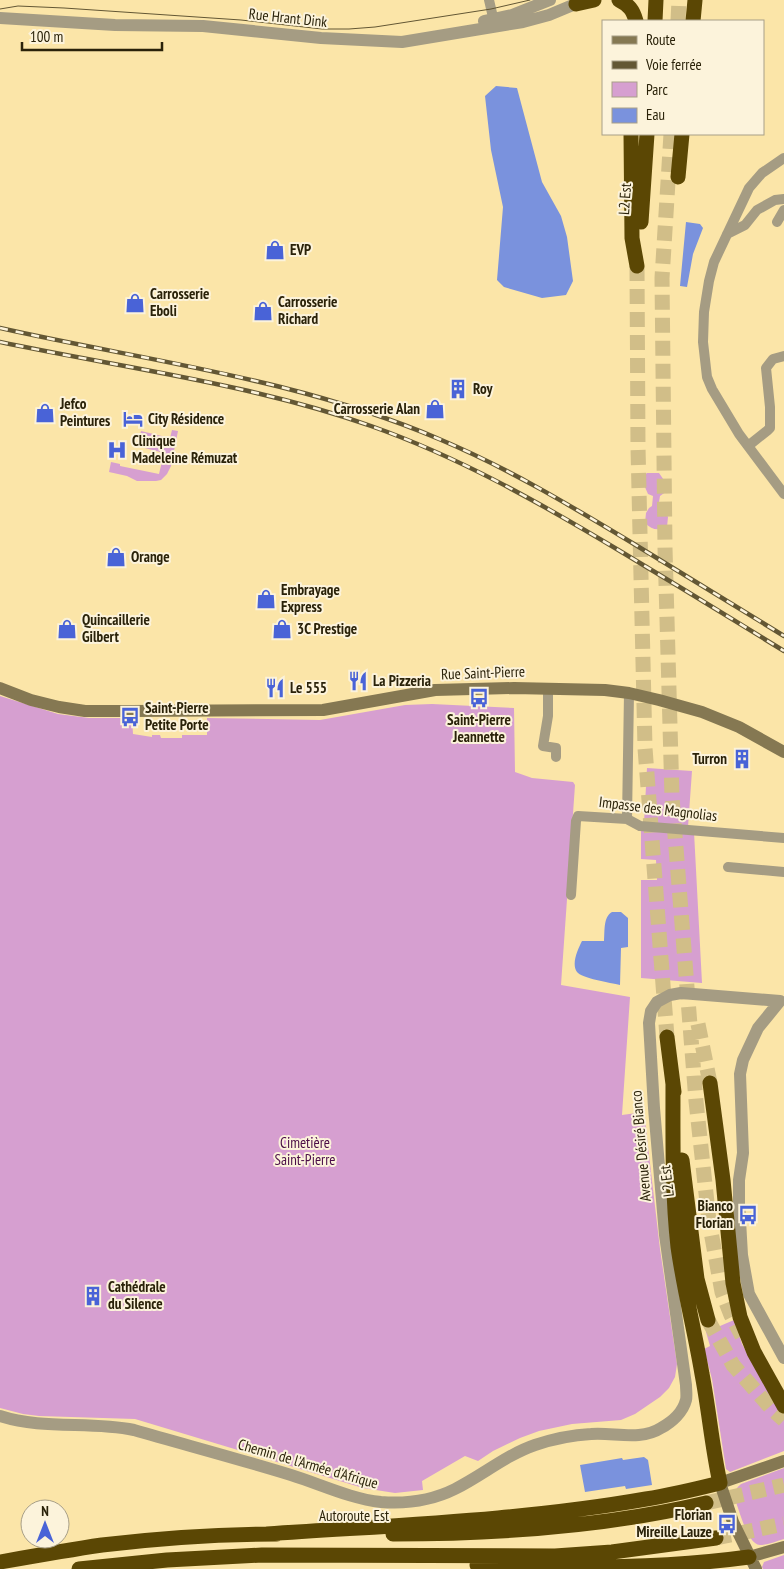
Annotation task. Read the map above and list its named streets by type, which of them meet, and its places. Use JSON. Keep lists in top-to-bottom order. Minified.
{"streets":{"highway":["L2 Est","Autoroute Est"],"main road":["Rue Saint-Pierre"],"street":["Rue Hrant Dink","Impasse des Magnolias","Avenue Désiré Bianco","Chemin de l'Armée d'Afrique"]},"crossings":[["Avenue Désiré Bianco","Chemin de l'Armée d'Afrique"]],"parks":["Cimetière Saint-Pierre"],"places":{"shop":["EVP","Carrosserie Eboli","Carrosserie Richard","Carrosserie Alan","Jefco Peintures","Orange","Embrayage Express","Quincaillerie Gilbert","3C Prestige"],"building":["Roy","Turron","Cathédrale du Silence"],"hotel":["City Résidence"],"hospital":["Clinique Madeleine Rémuzat"],"restaurant":["La Pizzeria","Le 555"],"bus stop":["Saint-Pierre Jeannette","Saint-Pierre Petite Porte","Bianco Florian","Florian Mireille Lauze"]},"legend":["Route","Voie ferrée","Parc","Eau"],"scale_bar":"100 m","north":"top"}
